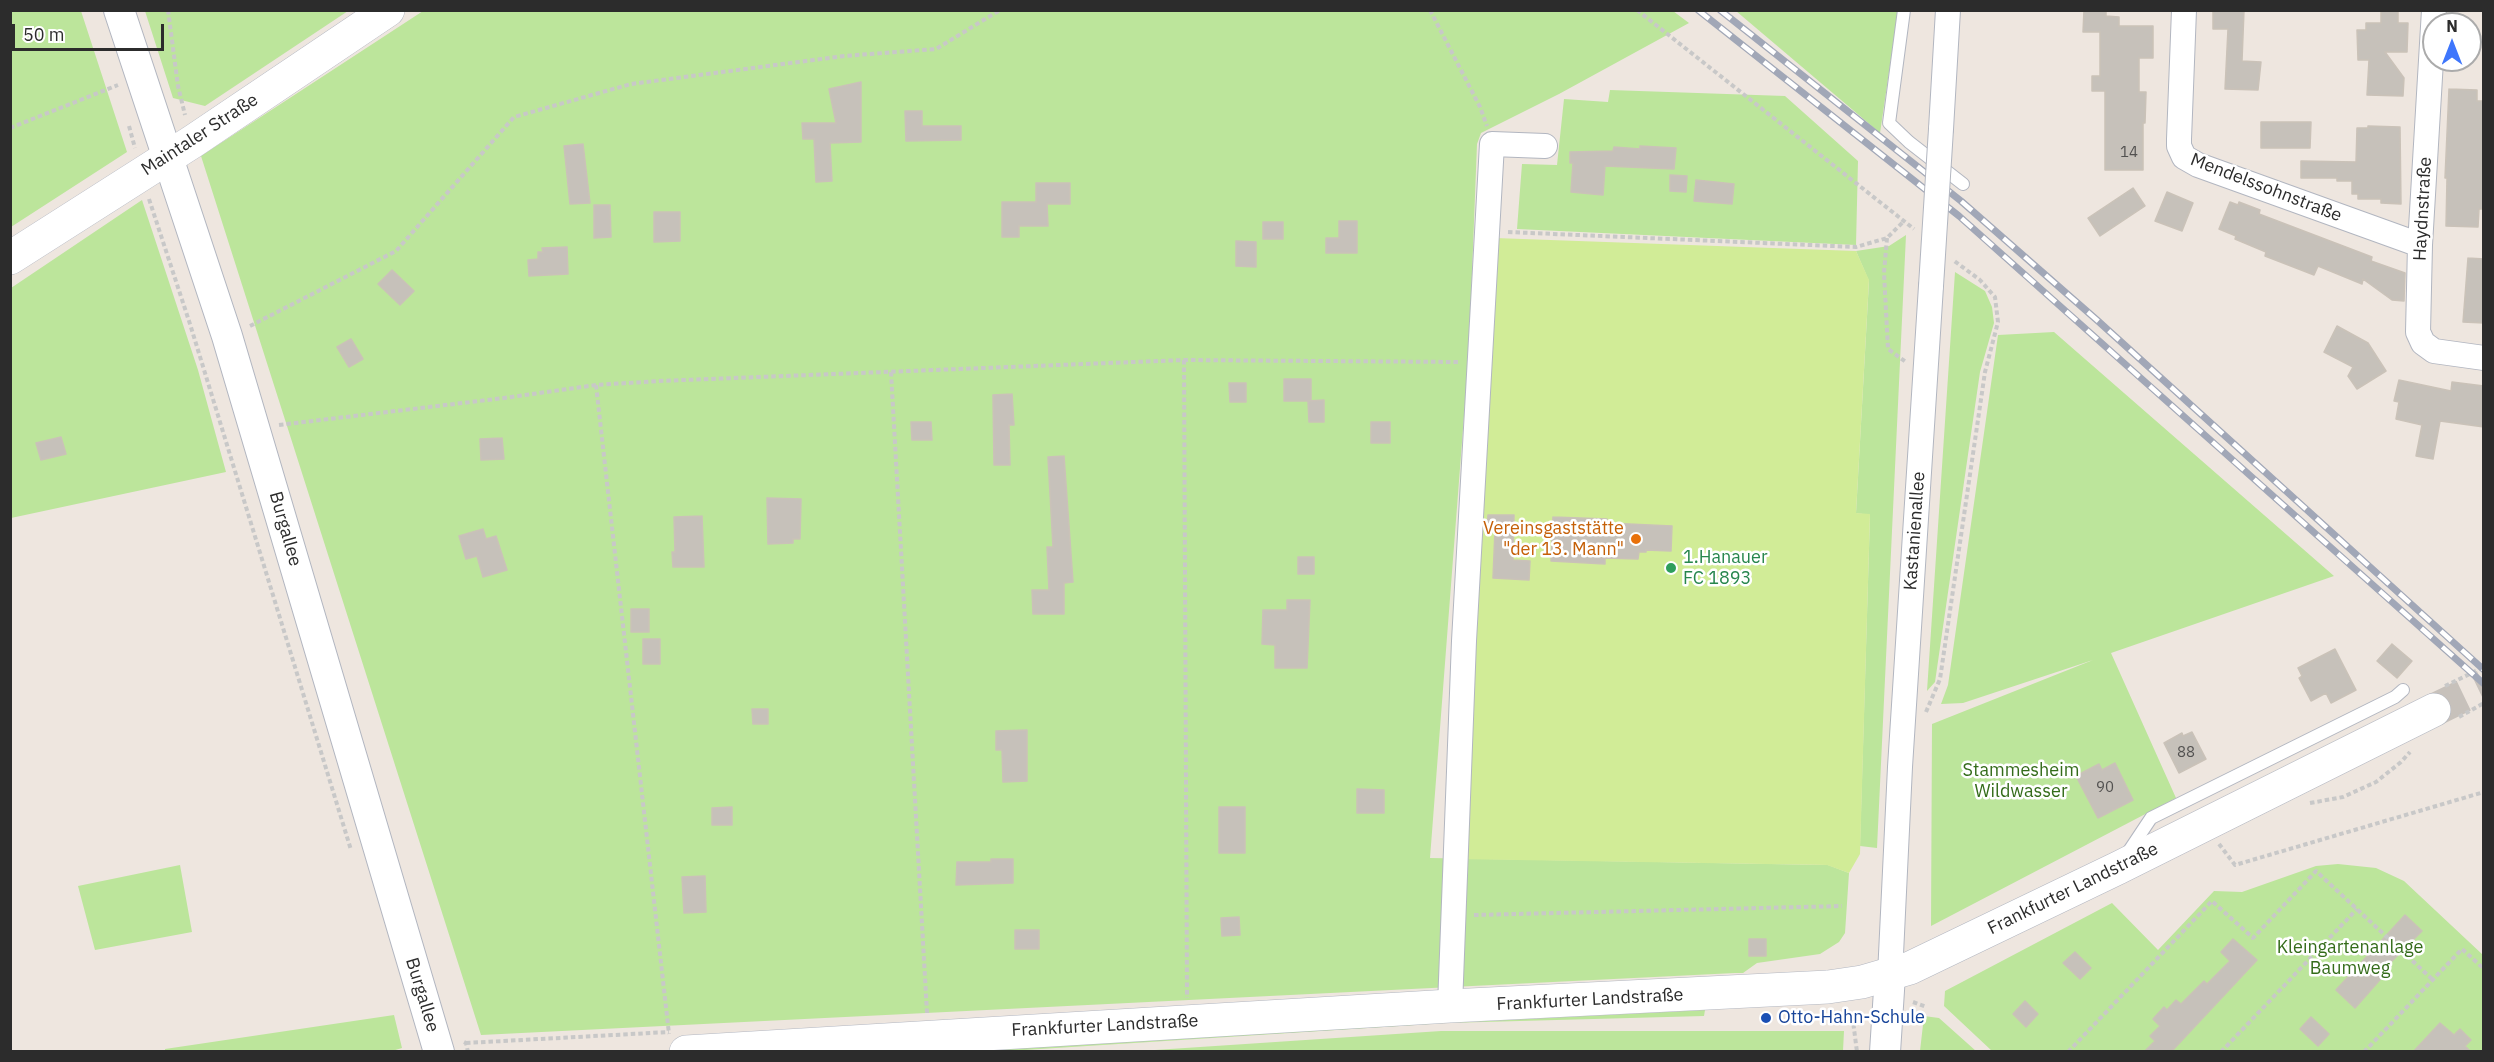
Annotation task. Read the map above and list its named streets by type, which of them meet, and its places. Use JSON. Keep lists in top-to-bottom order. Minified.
{"streets":{"main road":["Maintaler Straße","Frankfurter Landstraße"],"street":["Mendelssohnstraße","Haydnstraße","Burgallee","Kastanienallee"]},"crossings":[["Maintaler Straße","Burgallee"],["Mendelssohnstraße","Haydnstraße"],["Kastanienallee","Frankfurter Landstraße"]],"parks":["Stammesheim Wildwasser","Kleingartenanlage Baumweg"],"places":["Vereinsgaststätte \"der 13. Mann\"","1.Hanauer FC 1893","Otto-Hahn-Schule"],"house_numbers":["14","88","90"],"scale_bar":"50 m","north":"top"}
